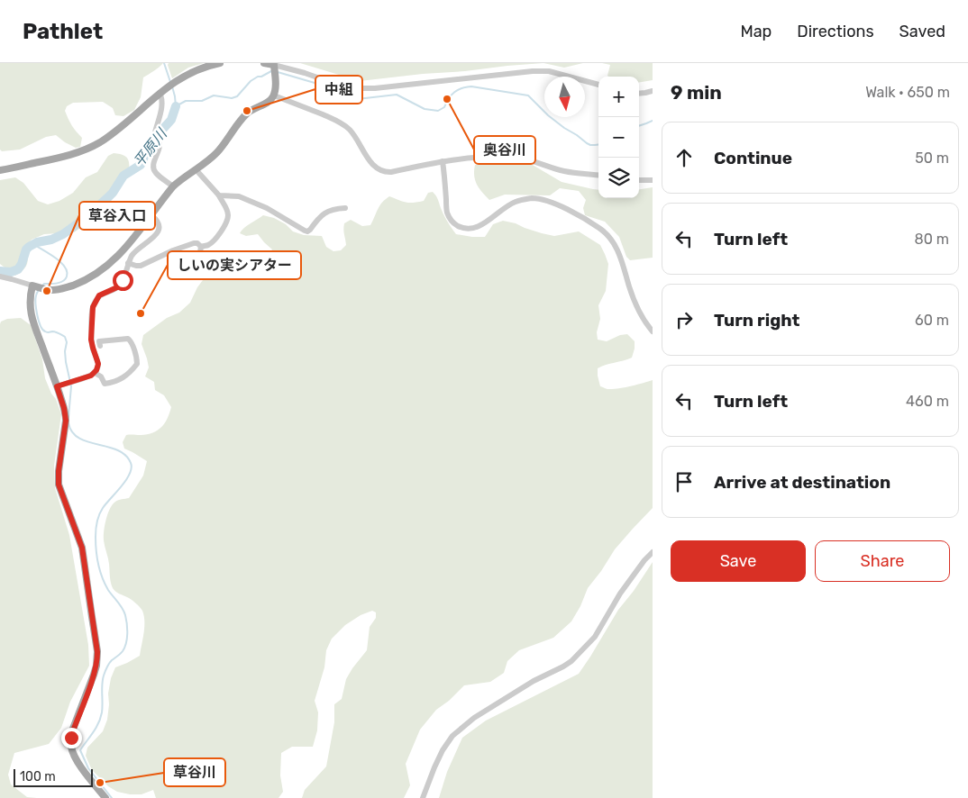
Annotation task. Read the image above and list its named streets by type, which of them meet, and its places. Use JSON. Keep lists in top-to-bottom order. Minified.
{"water":["平原川"],"places":["奥谷川","中組","草谷入口","しいの実シアター","草谷川"],"scale_bar":"100 m","north":"bottom","page":{"header":"Pathlet","nav":["Map","Directions","Saved"],"heading":["9 min","Walk · 650 m"],"map_buttons":["+","−"],"list":[["Continue","50 m"],["Turn left","80 m"],["Turn right","60 m"],["Turn left","460 m"],"Arrive at destination"],"buttons":["Save","Share"],"scale":"100 m"}}
